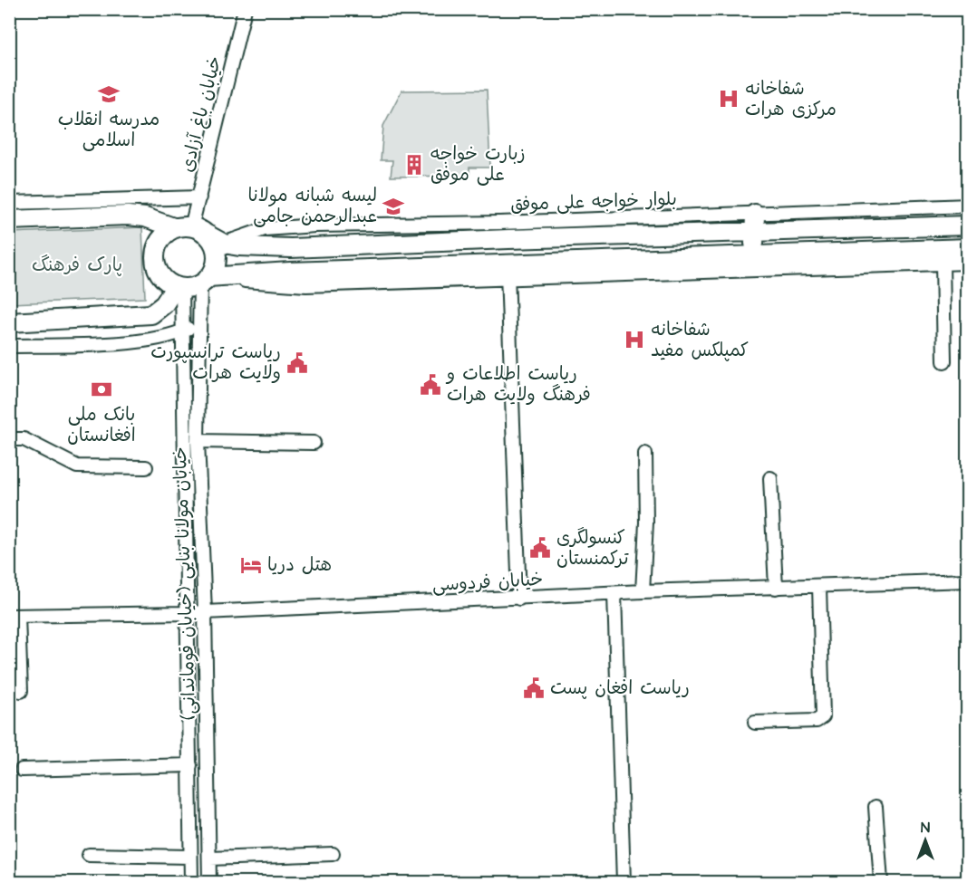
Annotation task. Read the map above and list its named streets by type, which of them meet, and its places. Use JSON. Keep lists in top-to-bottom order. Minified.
{"streets":{"street":["خیابان باغ آزادی","بلوار خواجه علی موفق","خیابان فردوسی","خیابان مولانا بنایی (خیابان قوماندانی)"]},"crossings":[["خیابان باغ آزادی","خیابان مولانا بنایی (خیابان قوماندانی)"],["خیابان فردوسی","خیابان مولانا بنایی (خیابان قوماندانی)"]],"parks":["پارک فرهنگ"],"places":{"school or university":["مدرسه انقلاب اسلامی","لیسه شبانه مولانا عبدالرحمن جامی"],"hospital":["شفاخانه مرکزی هرات","شفاخانه کمپلکس مفید"],"building":["زبارت خواجه علی موفق"],"public building":["ریاست ترانسپورت ولایت هرات","ریاست اطلاعات و فرهنگ ولایت هرات","کنسولگری ترکمنستان","ریاست افغان پست"],"bank":["بانک ملی افغانستان"],"hotel":["هتل دریا"]},"north":"top"}
